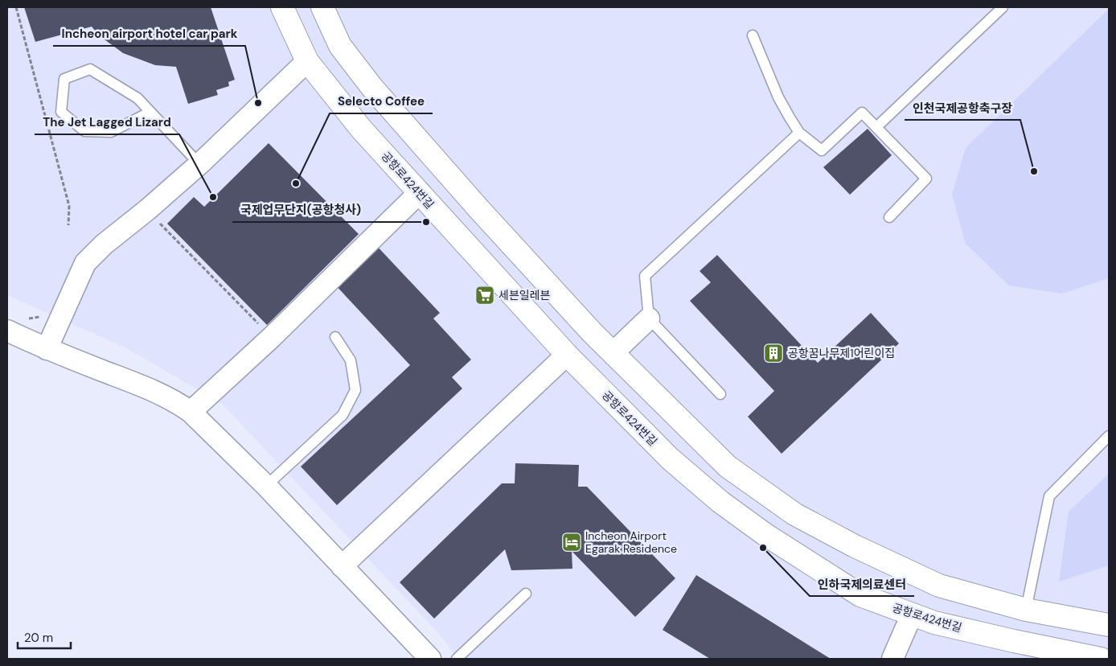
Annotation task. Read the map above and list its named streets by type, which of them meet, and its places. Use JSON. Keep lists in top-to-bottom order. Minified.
{"streets":{"street":["공항로424번길"]},"places":{"other":["Incheon airport hotel car park","인천국제공항축구장","Selecto Coffee","The Jet Lagged Lizard","국제업무단지(공항청사)","인하국제의료센터"],"supermarket":["세븐일레븐"],"building":["공항꿈나무제1어린이집"],"hotel":["Incheon Airport Egarak Residence"]},"scale_bar":"20 m"}
